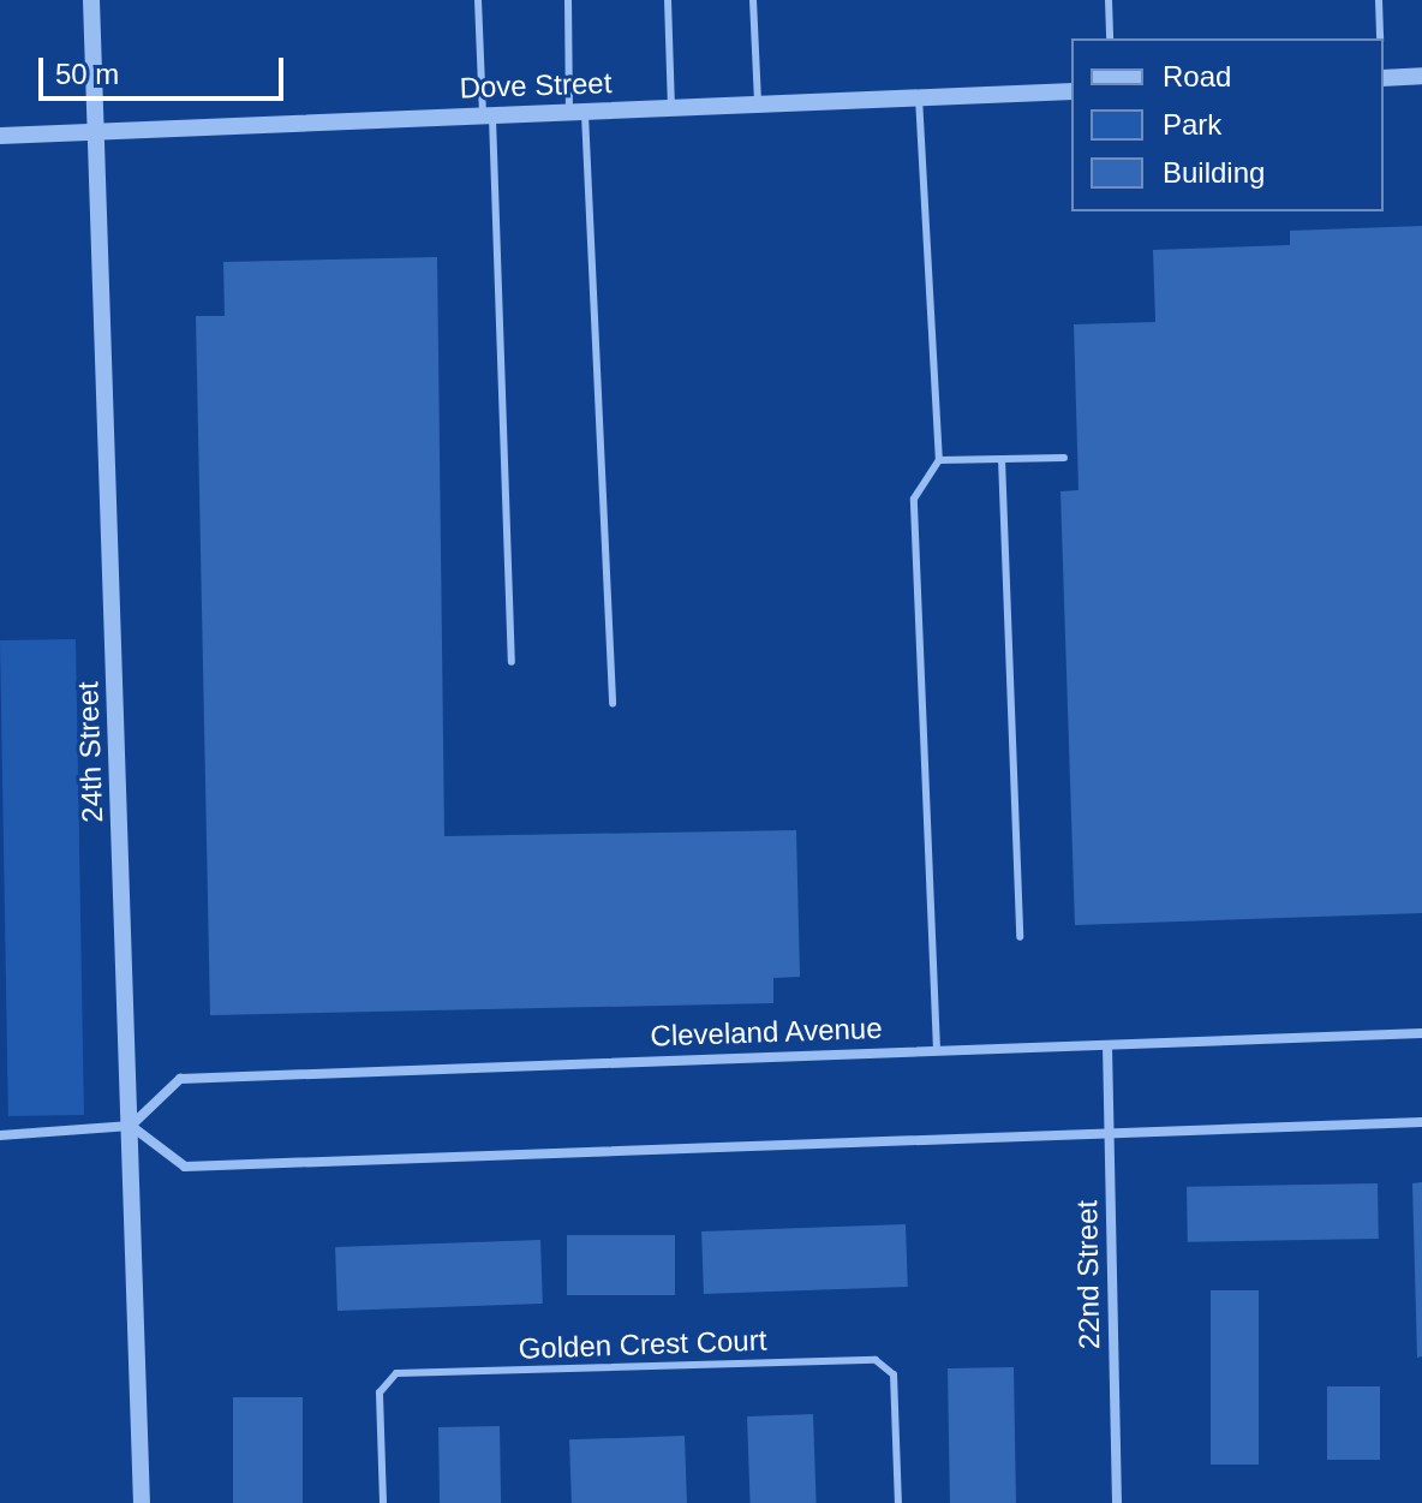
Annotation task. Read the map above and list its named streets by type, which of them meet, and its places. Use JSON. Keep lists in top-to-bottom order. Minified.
{"streets":{"street":["Dove Street","24th Street","Cleveland Avenue","22nd Street"],"lane":["Golden Crest Court"]},"crossings":[["Dove Street","24th Street"],["24th Street","Cleveland Avenue"],["Cleveland Avenue","22nd Street"]],"legend":["Road","Park","Building"],"scale_bar":"50 m"}
